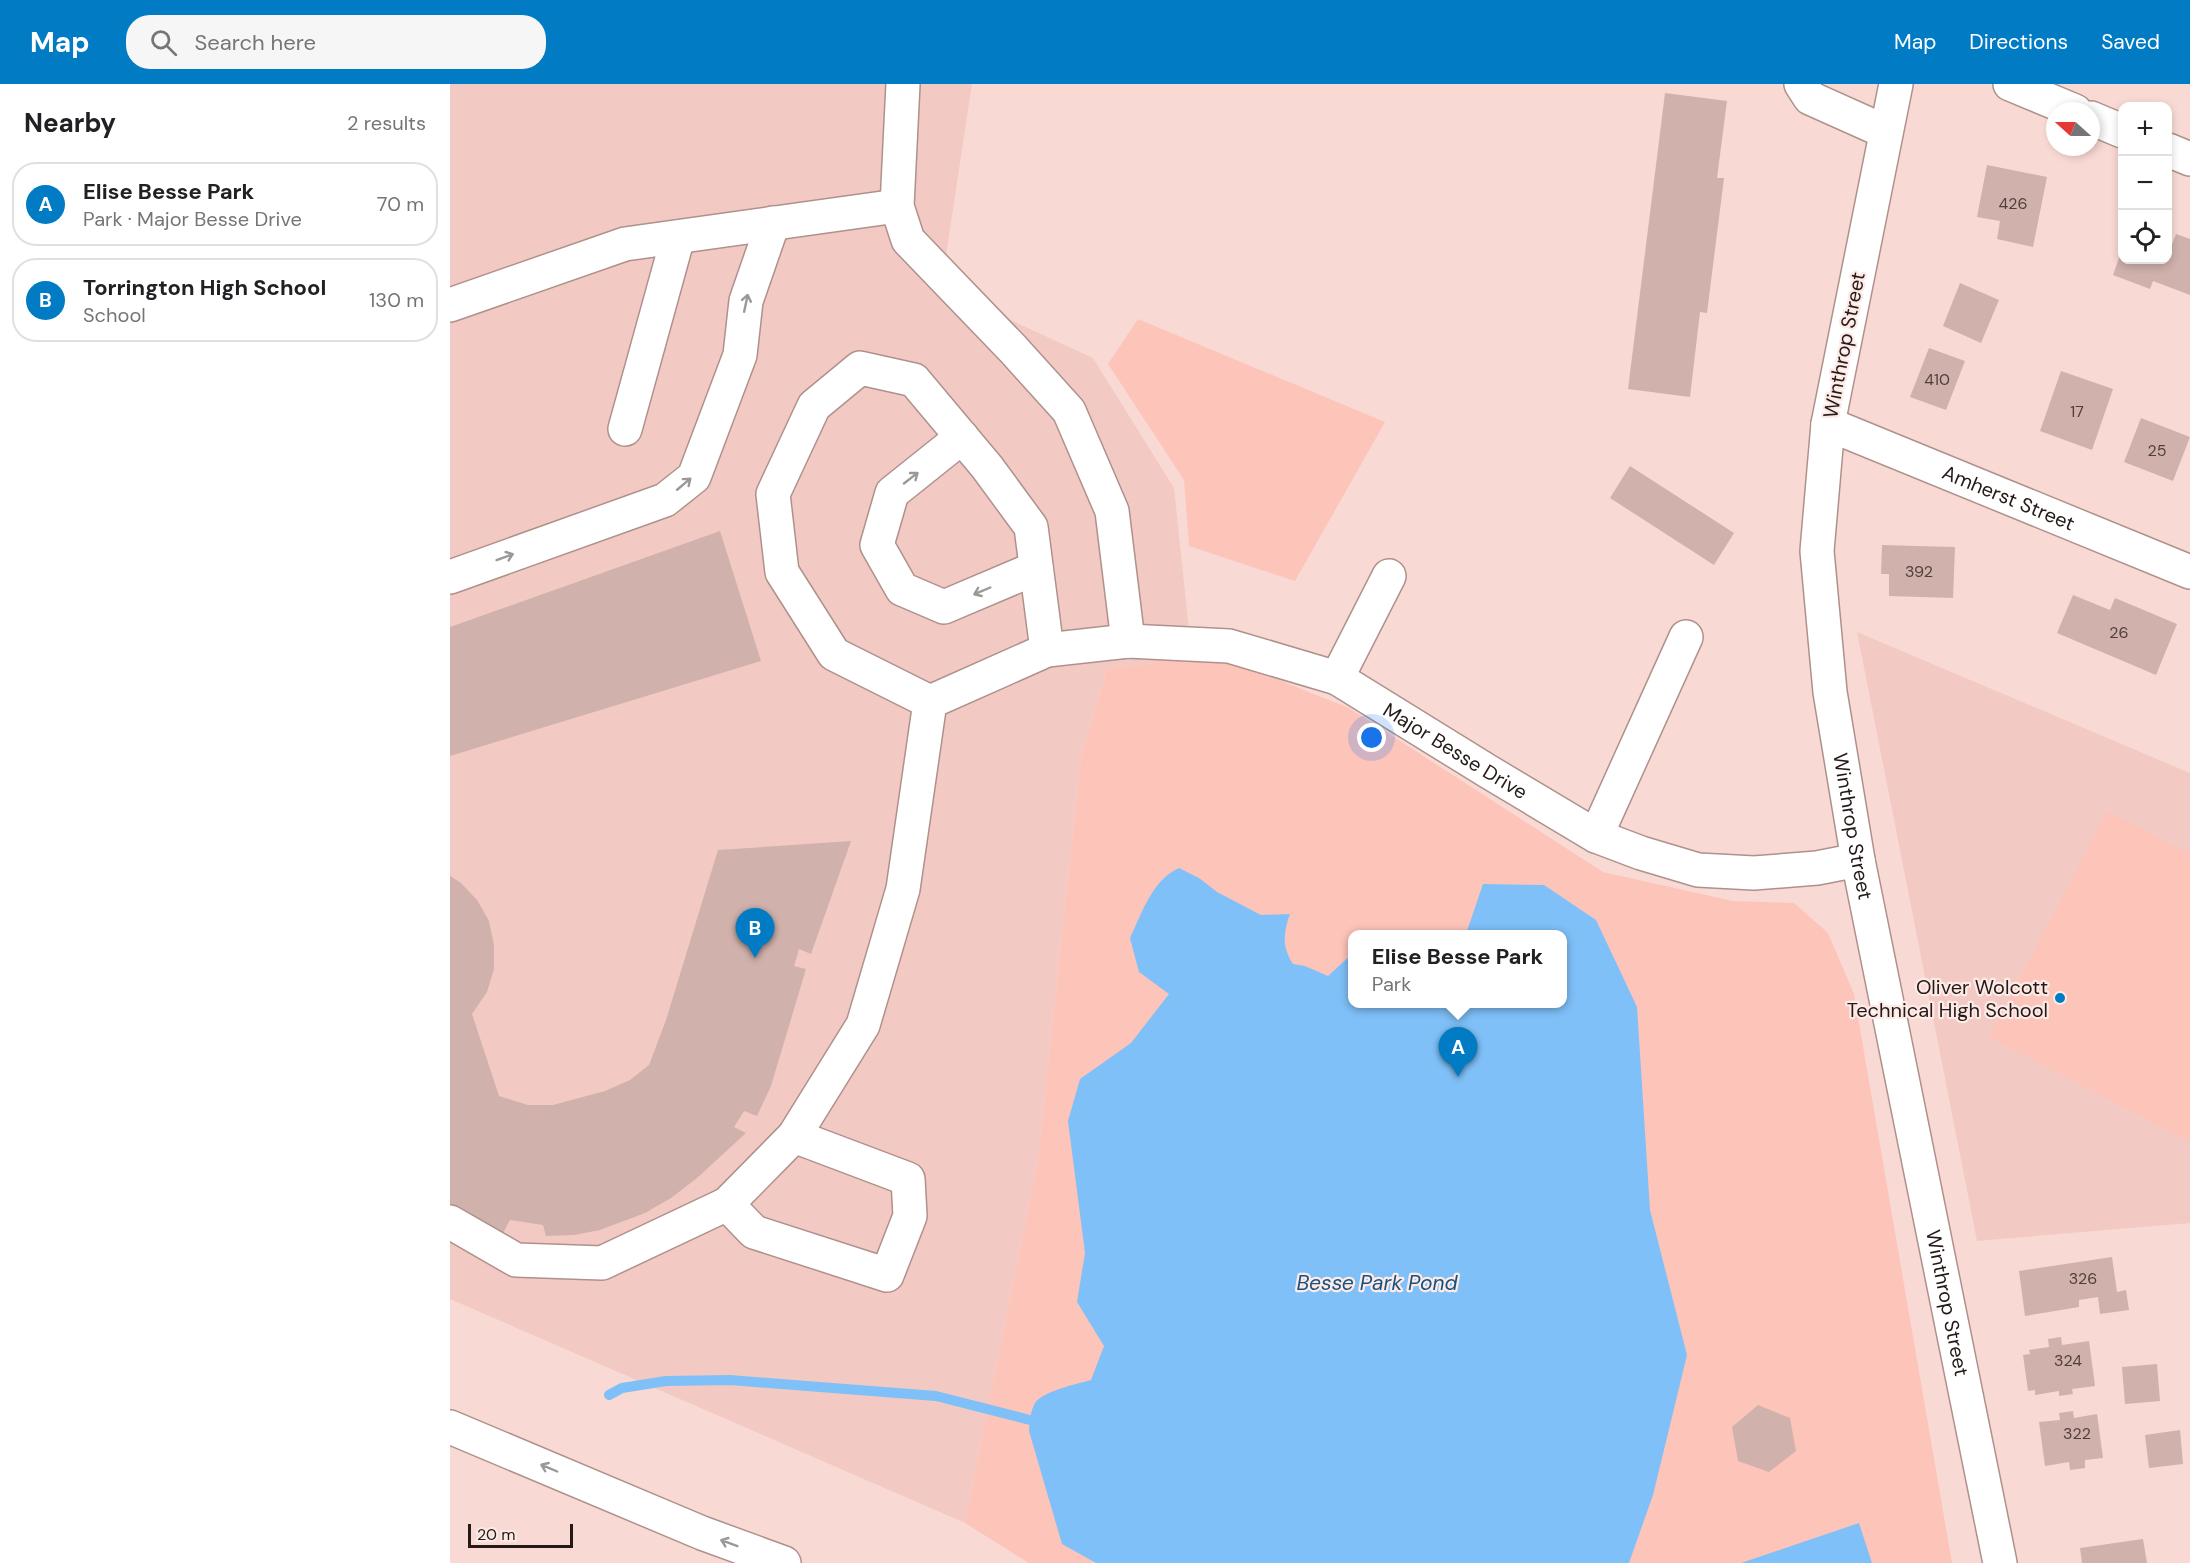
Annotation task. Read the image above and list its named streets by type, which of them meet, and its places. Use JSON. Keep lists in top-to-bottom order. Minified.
{"streets":{"main road":["Winthrop Street","Amherst Street","Major Besse Drive"]},"crossings":[["Winthrop Street","Amherst Street"],["Winthrop Street","Major Besse Drive"]],"water":["Besse Park Pond"],"places":["Oliver Wolcott Technical High School"],"house_numbers":["426","410","17","25","392","26","326","324","322"],"scale_bar":"20 m","north":"left","page":{"header":"Map","search":"Search here","nav":["Map","Directions","Saved"],"heading":["Nearby","2 results"],"map_buttons":["+","−"],"list":[{"mark":"A","name":"Elise Besse Park","note":"Park · Major Besse Drive","value":"70 m"},{"mark":"B","name":"Torrington High School","note":"School","value":"130 m"}],"pins":["B","A"],"popup":["Elise Besse Park","Park"],"scale":"20 m"}}
